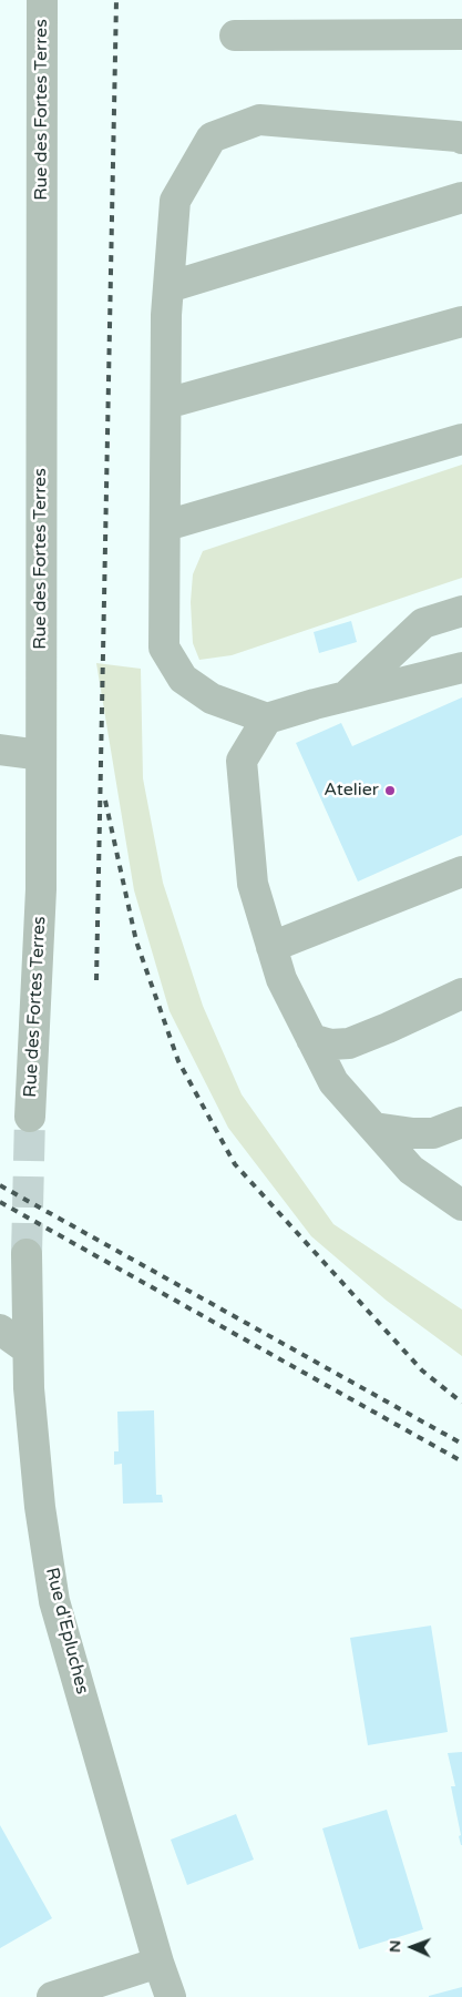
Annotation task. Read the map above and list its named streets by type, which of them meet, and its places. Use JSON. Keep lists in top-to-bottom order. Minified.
{"streets":{"street":["Rue des Fortes Terres","Rue d'Epluches"]},"places":["Atelier"],"north":"left"}
